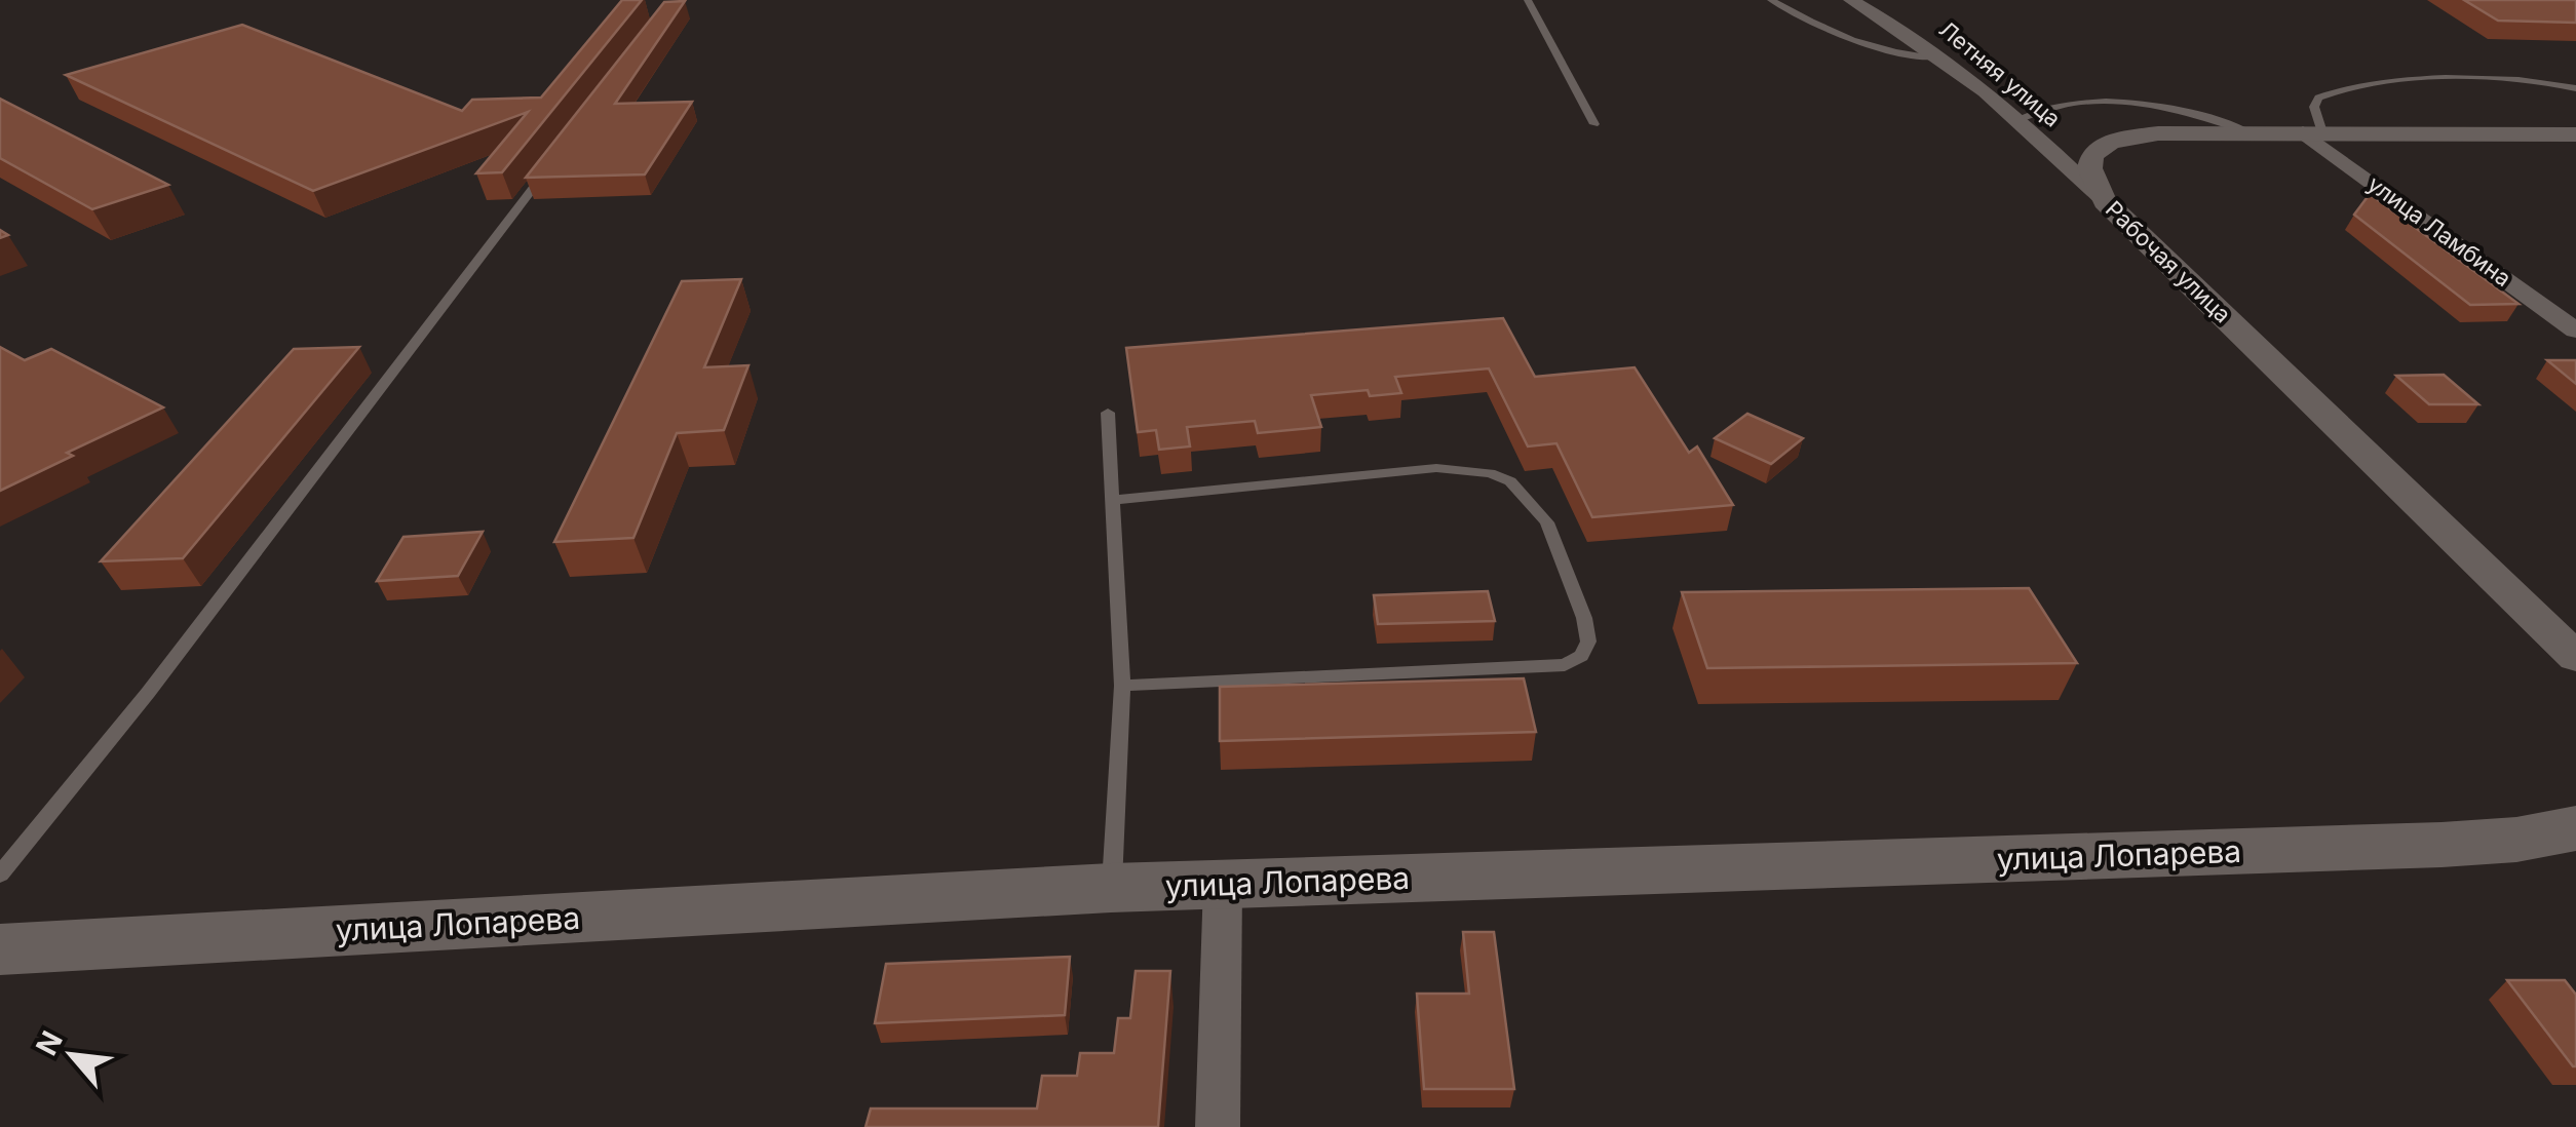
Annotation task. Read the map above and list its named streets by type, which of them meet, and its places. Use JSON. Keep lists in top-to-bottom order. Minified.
{"streets":{"main road":["улица Лопарева"],"street":["Летняя улица","улица Ламбина","Рабочая улица"]},"crossings":[["Летняя улица","Рабочая улица"],["улица Ламбина","Рабочая улица"]],"north":"top left"}
